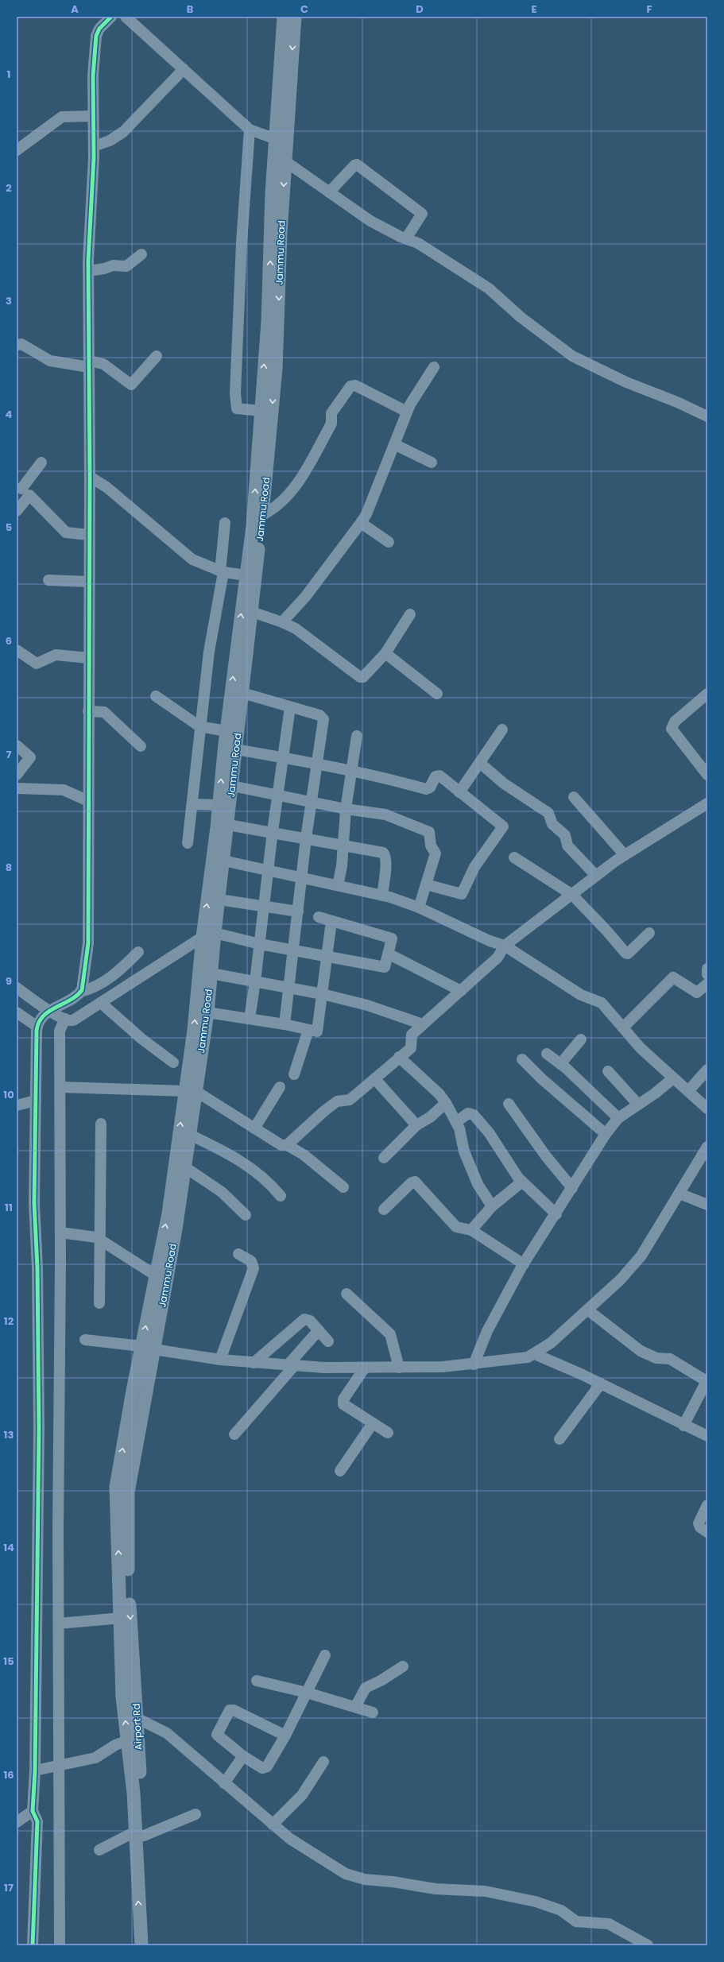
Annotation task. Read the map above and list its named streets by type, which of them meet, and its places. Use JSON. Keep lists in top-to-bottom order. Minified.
{"streets":{"main road":["Jammu Road","Airport Rd"]},"crossings":[["Jammu Road","Airport Rd"]],"grid":{"columns":["A","B","C","D","E","F"],"rows":["1","2","3","4","5","6","7","8","9","10","11","12","13","14","15","16","17"]}}
